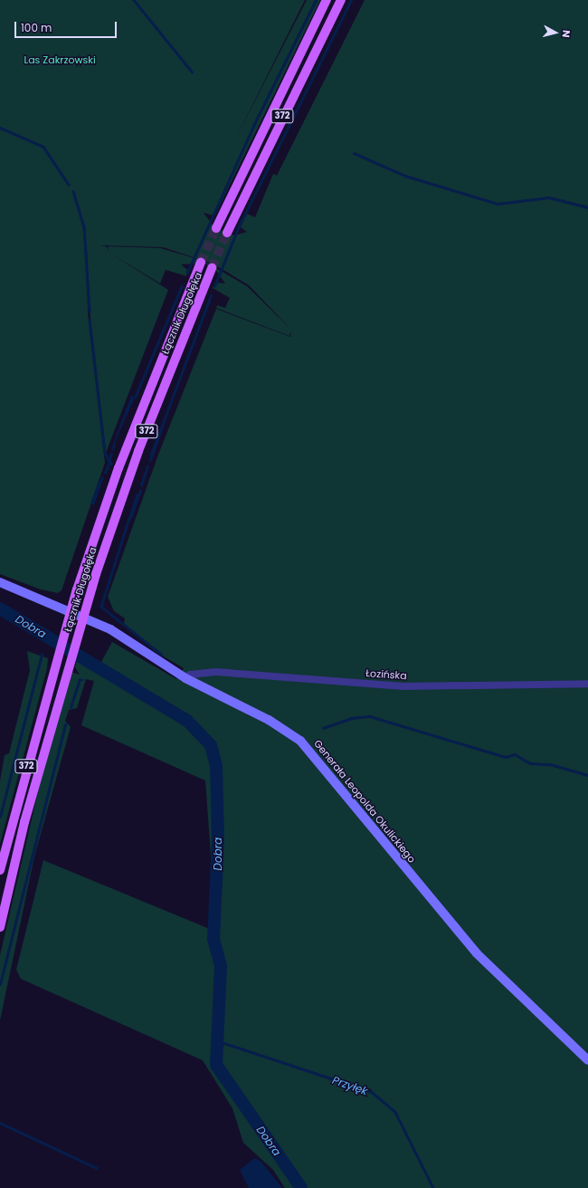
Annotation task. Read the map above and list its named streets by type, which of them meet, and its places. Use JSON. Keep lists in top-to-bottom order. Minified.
{"streets":{"main road":["372","Łącznik Długołęka"],"street":["Łozińska","Generała Leopolda Okulickiego"]},"crossings":[["Łącznik Długołęka","Generała Leopolda Okulickiego"],["Łozińska","Generała Leopolda Okulickiego"]],"water":["Dobra","Przyłęk"],"parks":["Las Zakrzowski"],"scale_bar":"100 m","north":"right"}
